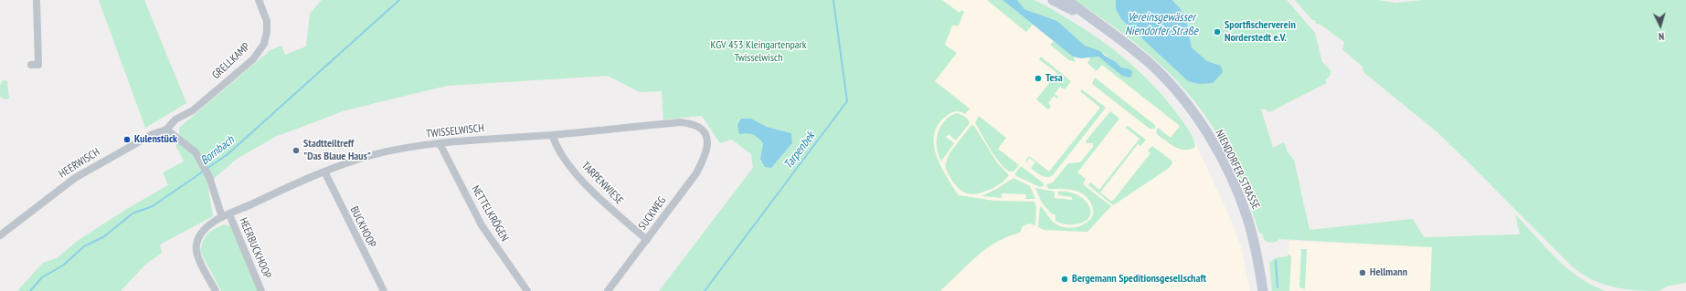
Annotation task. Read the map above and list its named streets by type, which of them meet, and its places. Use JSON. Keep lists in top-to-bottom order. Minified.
{"streets":{"main road":["NIENDORFER STRASSE"],"street":["GRELLKAMP","TWISSELWISCH","HEERWISCH","TARPENWIESE","NETTELKRÖGEN","SUCKWEG","BUCKHOOP","HEERBUCKHOOP"]},"crossings":[["GRELLKAMP","HEERWISCH"],["TWISSELWISCH","TARPENWIESE"],["TWISSELWISCH","NETTELKRÖGEN"],["TWISSELWISCH","SUCKWEG"],["TWISSELWISCH","BUCKHOOP"],["TWISSELWISCH","HEERBUCKHOOP"],["TARPENWIESE","SUCKWEG"]],"water":["Vereinsgewässer Niendorfer Straße","Bornbach","Tarpenbek"],"parks":["KGV 453 Kleingartenpark Twisselwisch"],"places":["Sportfischerverein Norderstedt e.V.","Tesa","Kulenstück","Stadtteiltreff \"Das Blaue Haus\"","Hellmann","Bergemann Speditionsgesellschaft"],"north":"bottom"}
